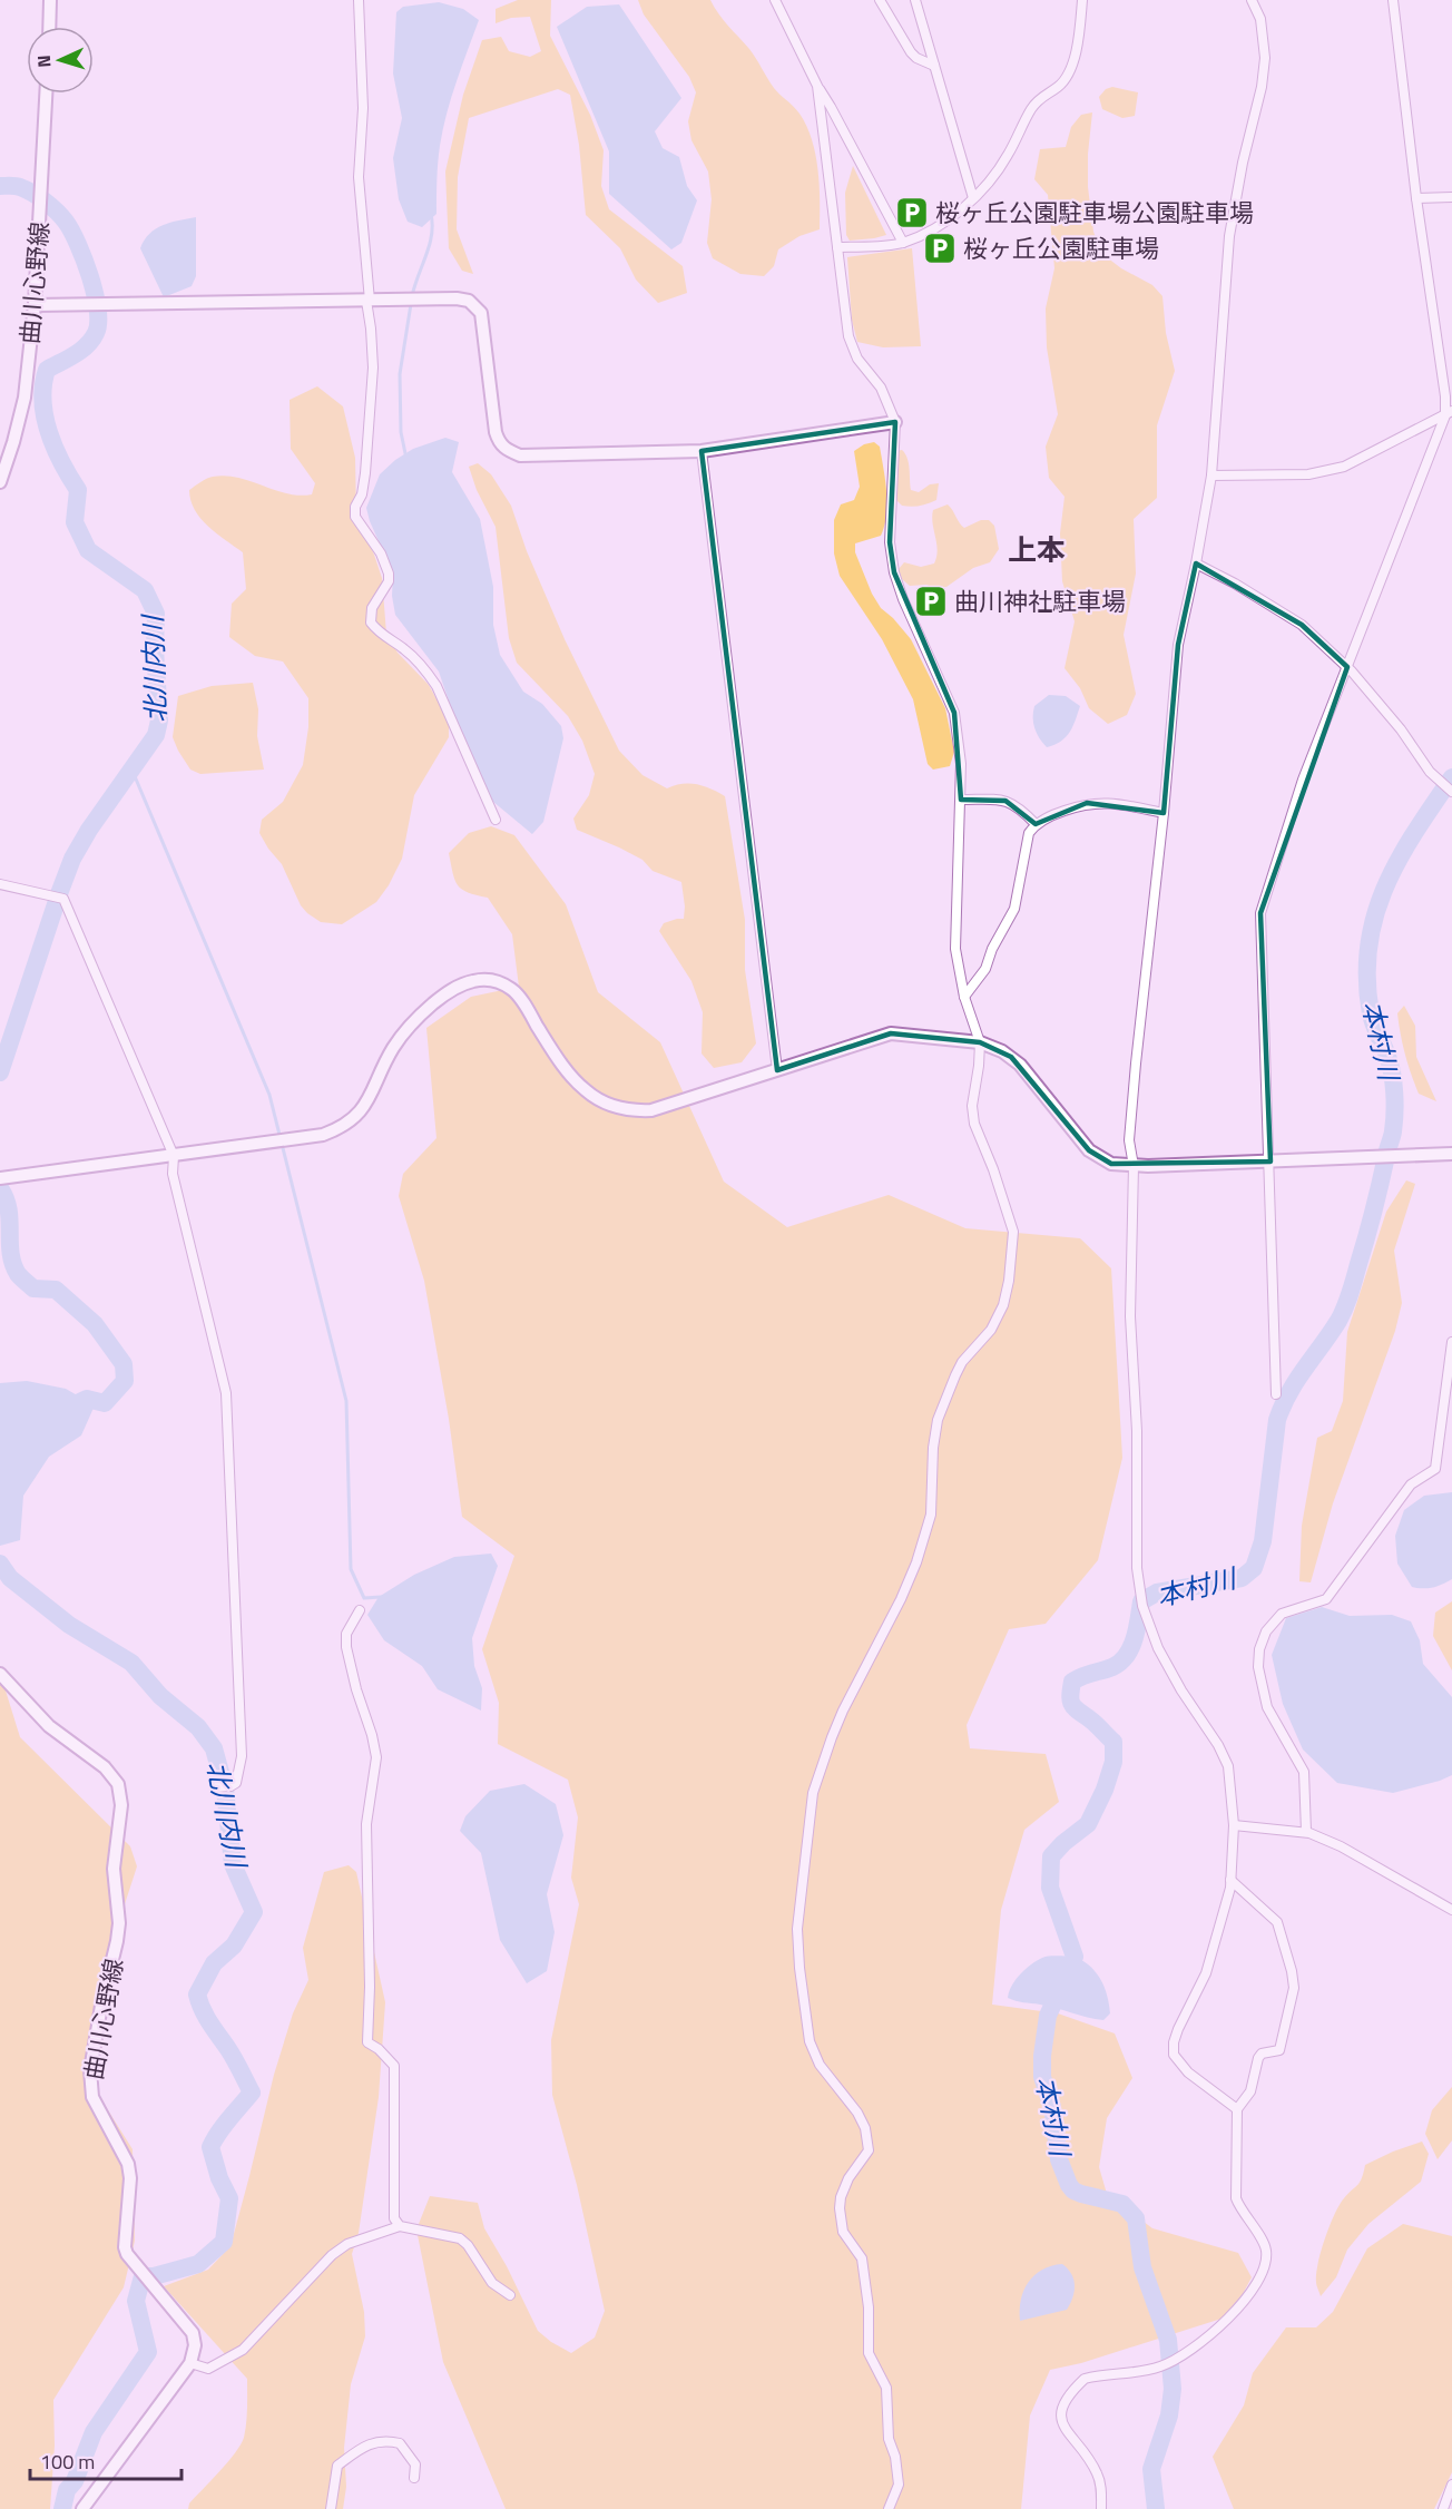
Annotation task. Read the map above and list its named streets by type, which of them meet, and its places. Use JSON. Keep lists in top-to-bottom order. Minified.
{"streets":{"street":["曲川心野線"]},"districts":["上本"],"water":["北川内川","本村川"],"places":{"parking":["桜ヶ丘公園駐車場公園駐車場","桜ヶ丘公園駐車場","曲川神社駐車場"]},"scale_bar":"100 m","north":"left"}
